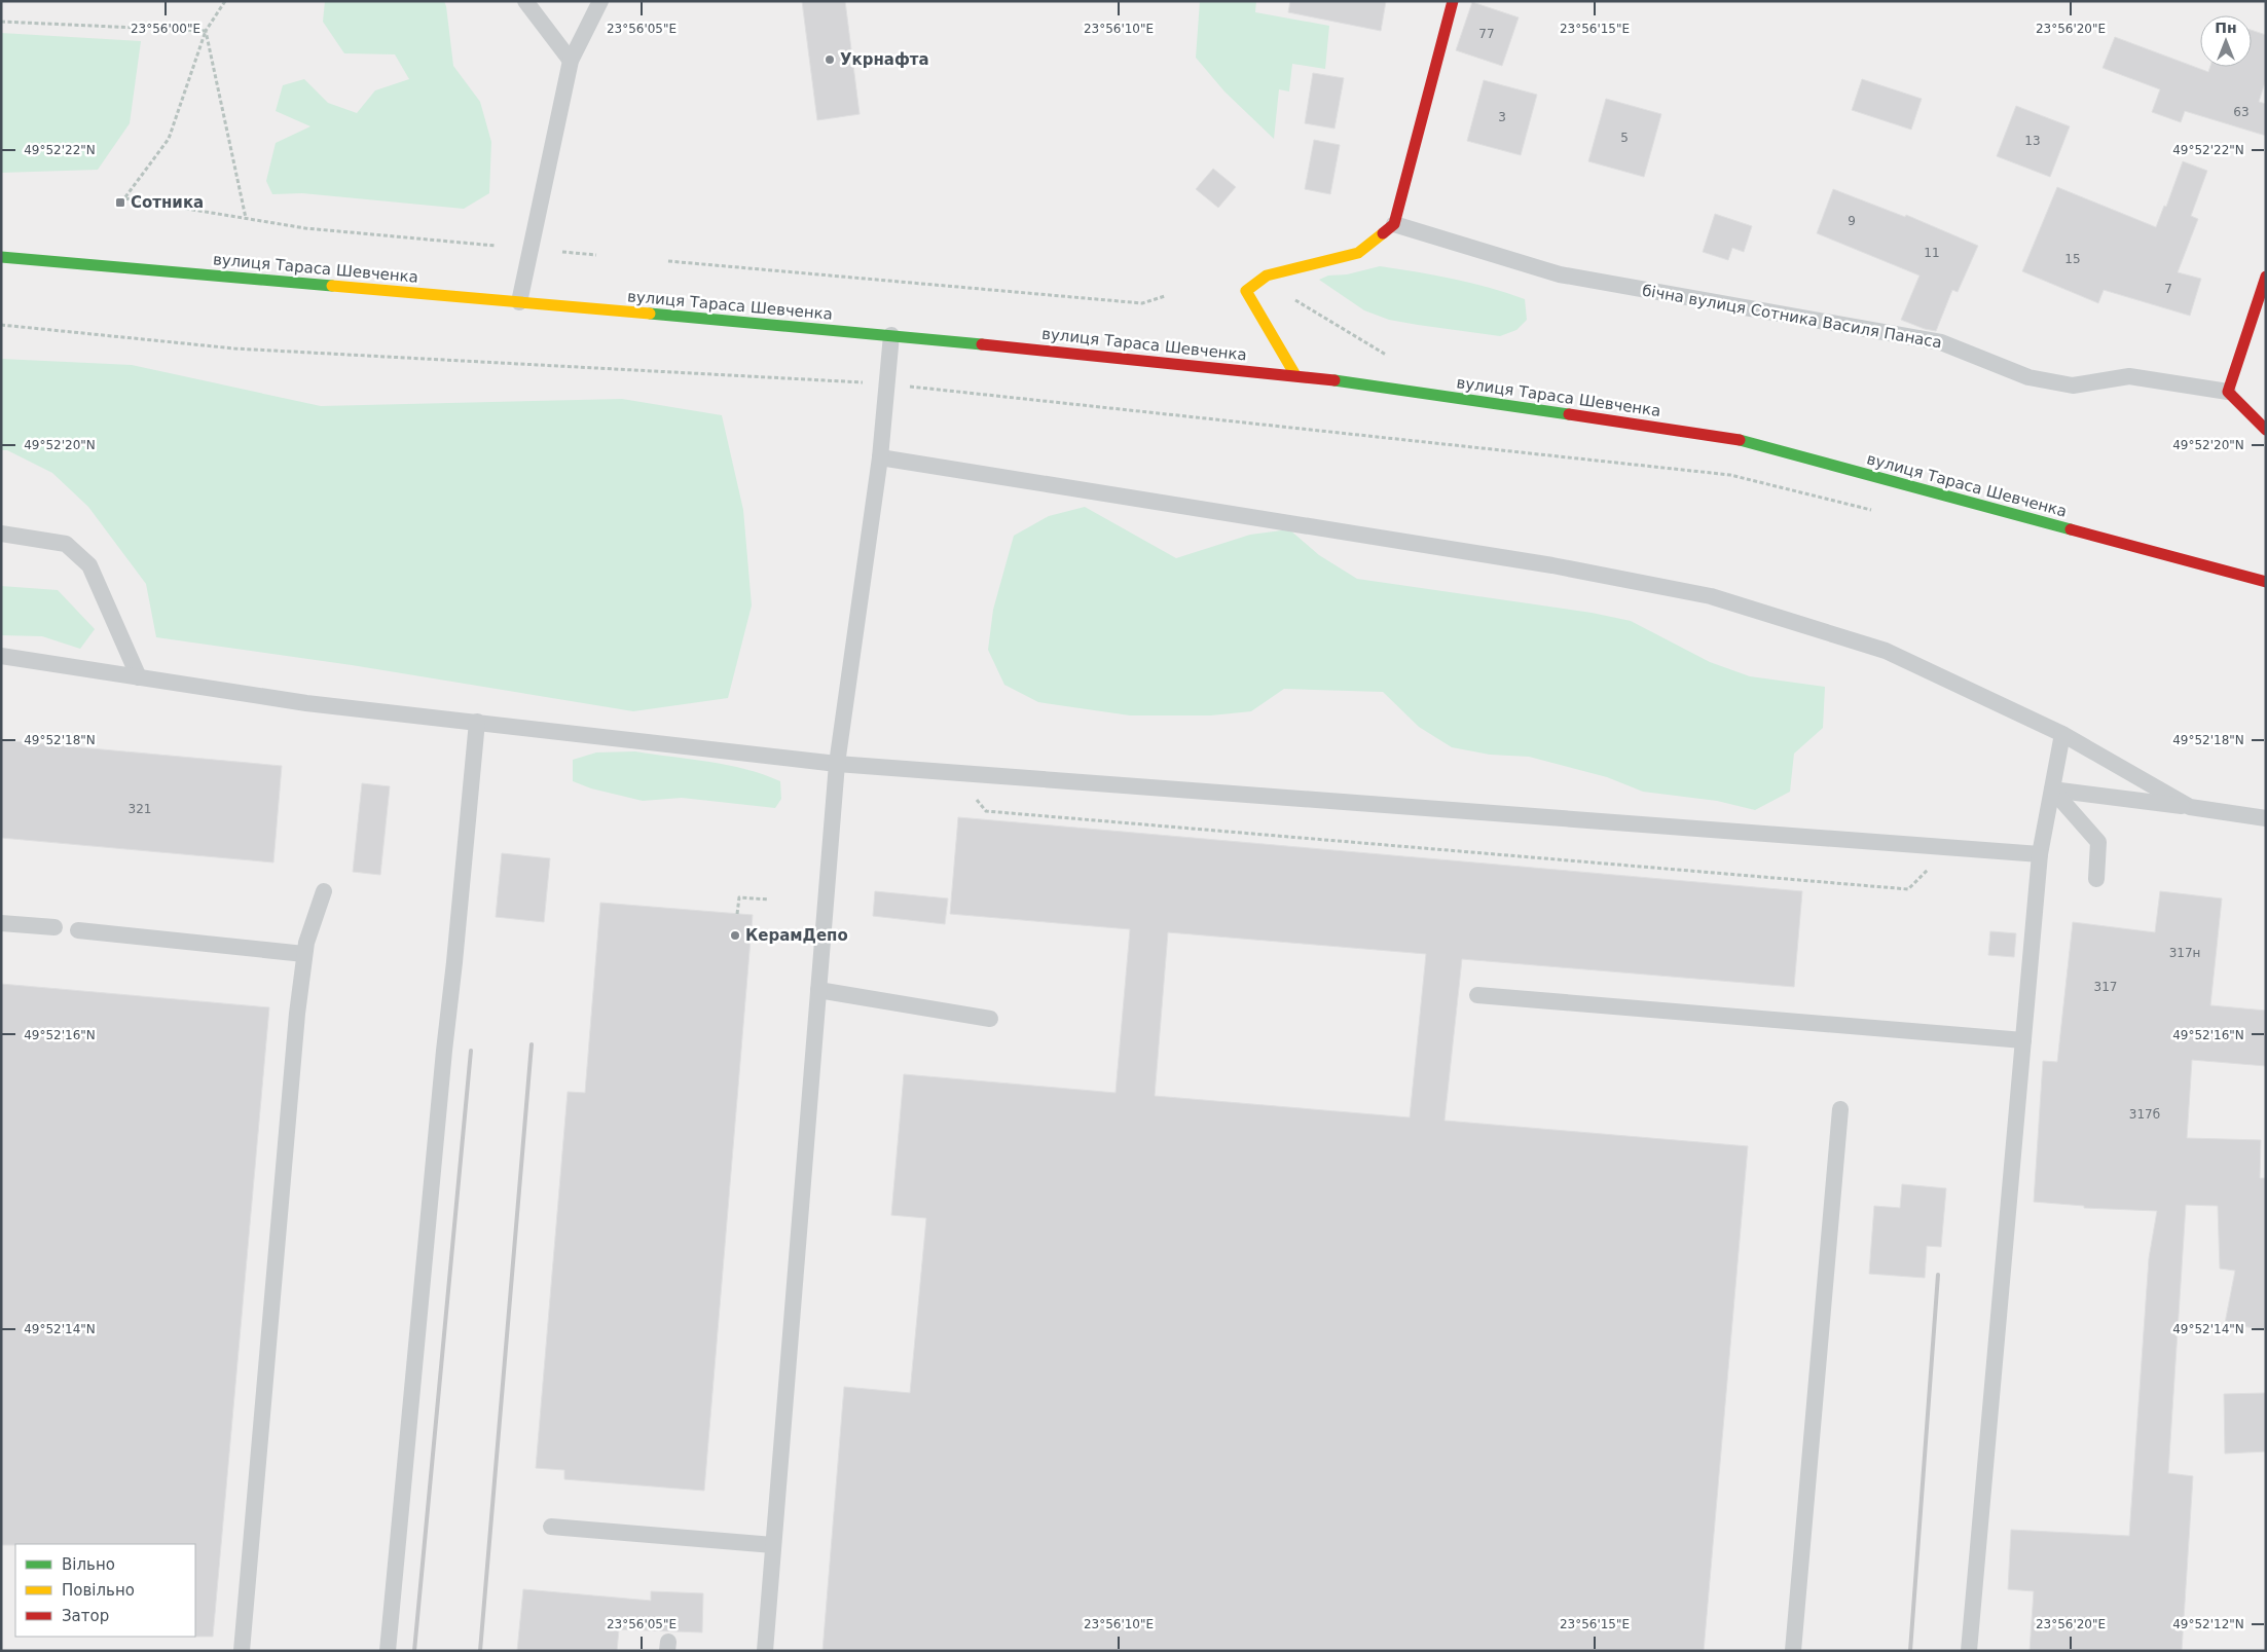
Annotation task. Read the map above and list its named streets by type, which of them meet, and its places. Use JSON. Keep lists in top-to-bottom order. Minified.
{"streets":{"main road":["вулиця Тараса Шевченка"],"lane":["бічна вулиця Сотника Василя Панаса"]},"places":{"other":["Укрнафта","КерамДепо"],"transit":["Сотника"]},"house_numbers":["77","63","3","5","13","9","11","15","7","321","317н","317","317б"],"legend":["Вільно","Повільно","Затор"],"north":"top","coordinates":["23°56'00\"E","23°56'05\"E","23°56'10\"E","23°56'15\"E","23°56'20\"E","49°52'22\"N","49°52'20\"N","49°52'18\"N","49°52'16\"N","49°52'14\"N","49°52'12\"N"]}
